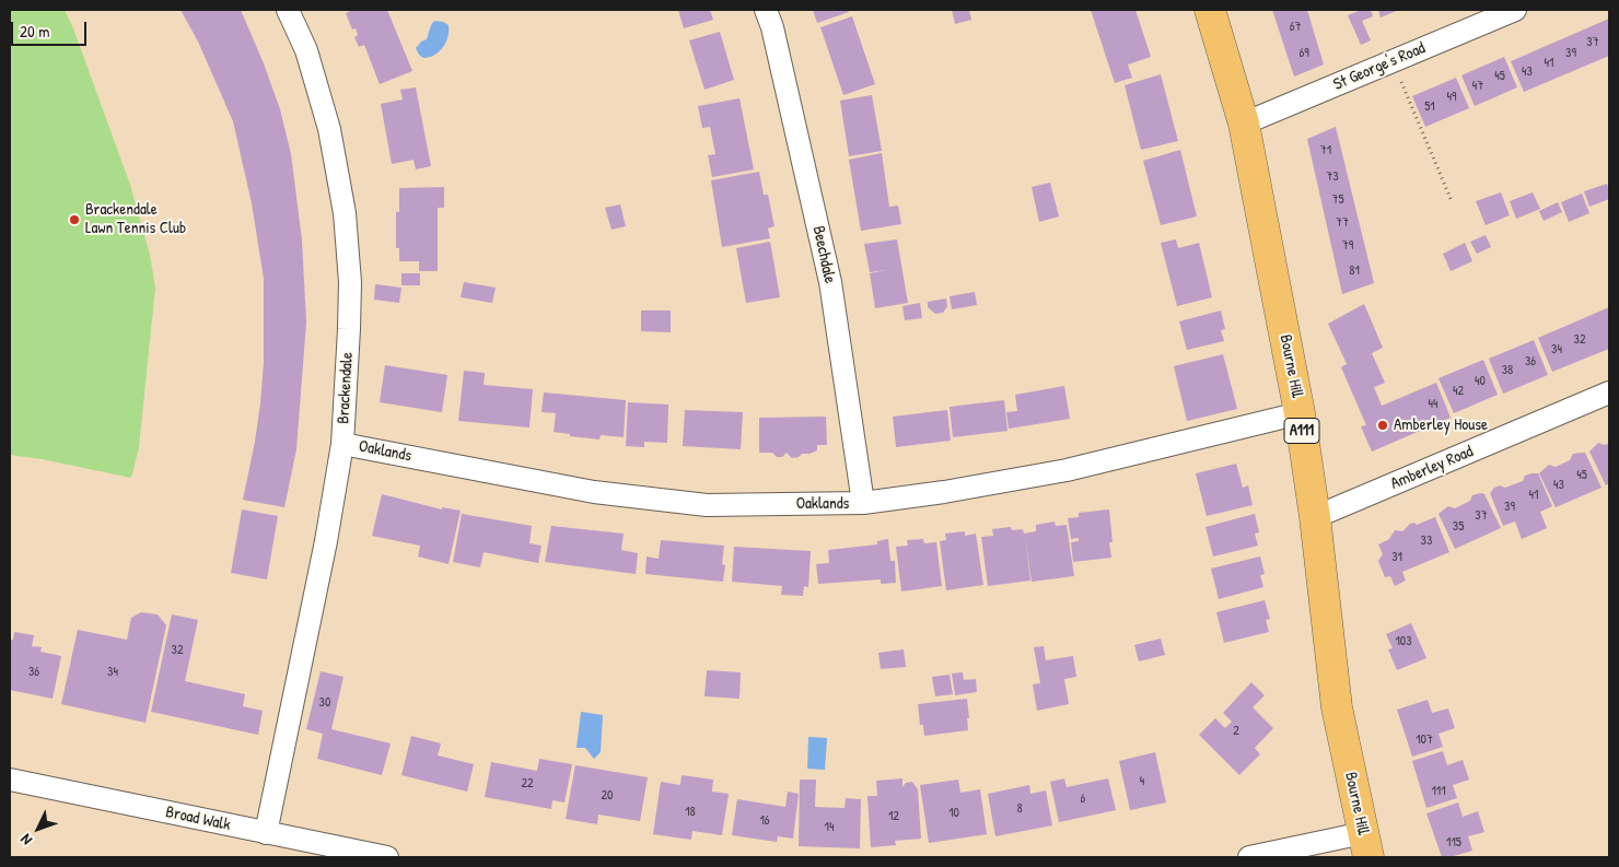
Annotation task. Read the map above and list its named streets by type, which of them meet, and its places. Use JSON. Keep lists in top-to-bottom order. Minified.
{"streets":{"main road":["Bourne Hill","A111"],"street":["St George's Road","Beechdale","Brackendale","Oaklands","Amberley Road","Broad Walk"]},"crossings":[["St George's Road","Bourne Hill"],["Beechdale","Oaklands"],["Bourne Hill","Oaklands"],["Bourne Hill","Amberley Road"],["Brackendale","Oaklands"],["Brackendale","Broad Walk"]],"places":["Brackendale Lawn Tennis Club","Amberley House"],"house_numbers":["67","37","69","39","41","43","45","47","49","51","71","73","75","77","79","81","32","34","36","38","40","42","44","45","43","41","39","37","35","33","31","103","32","36","34","30","2","107","4","22","111","20","6","8","18","10","12","16","14","115"],"scale_bar":"20 m","north":"bottom left"}
